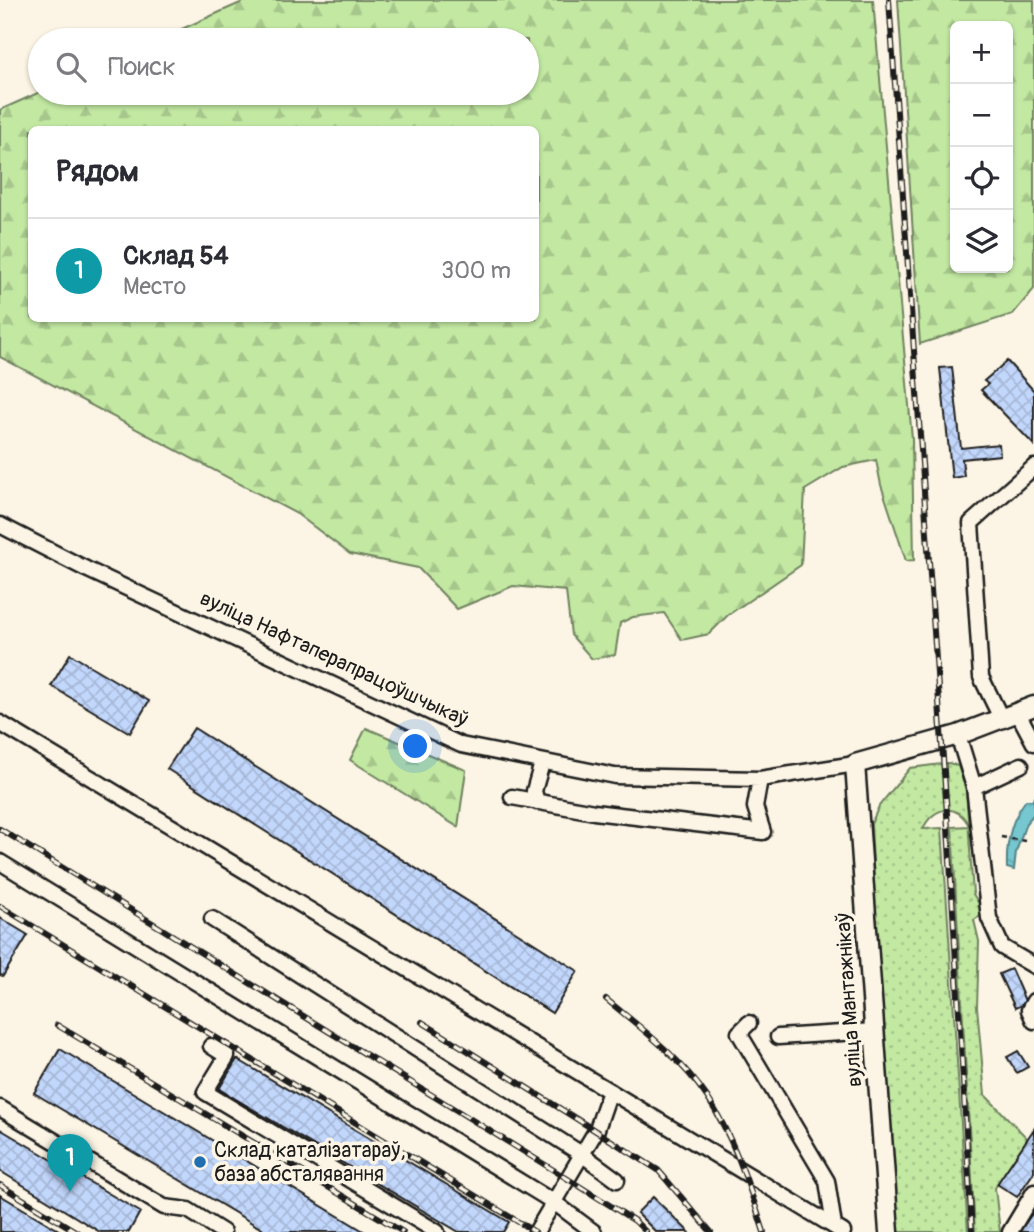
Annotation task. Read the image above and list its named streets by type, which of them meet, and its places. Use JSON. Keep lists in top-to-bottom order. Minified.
{"streets":{"main road":["вуліца Нафтаперапрацоўшчыкаў","вуліца Мантажнікаў"]},"crossings":[["вуліца Нафтаперапрацоўшчыкаў","вуліца Мантажнікаў"]],"places":["Склад каталізатараў, база абсталявання"],"page":{"map_buttons":["+","−"],"search":"Поиск","heading":"Рядом","list":[{"mark":"1","name":"Склад 54","note":"Место","value":"300 m"}],"pins":"1"}}
